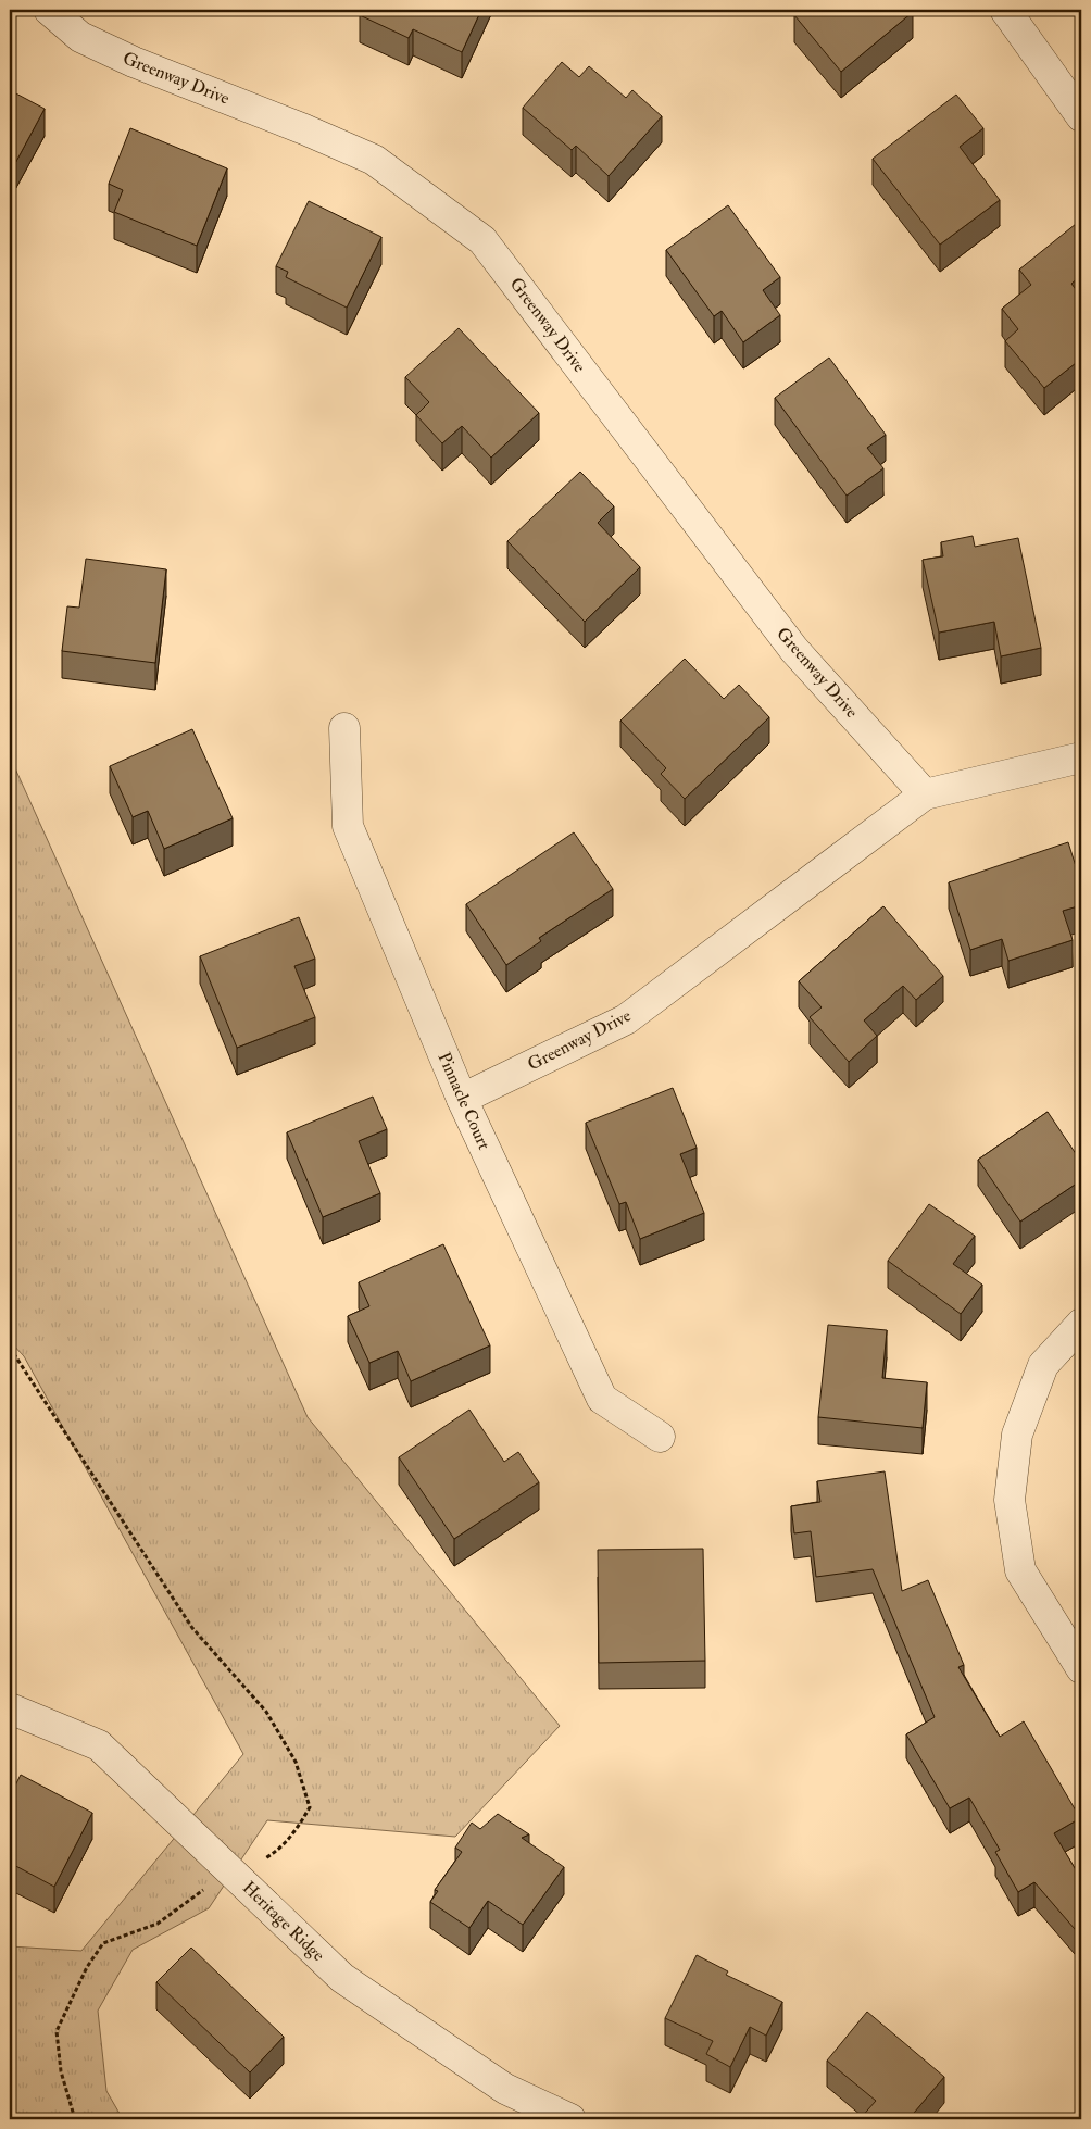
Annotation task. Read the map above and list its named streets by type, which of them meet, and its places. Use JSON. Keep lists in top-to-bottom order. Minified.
{"streets":{"street":["Greenway Drive","Pinnacle Court","Heritage Ridge"]},"crossings":[["Greenway Drive","Pinnacle Court"]]}
